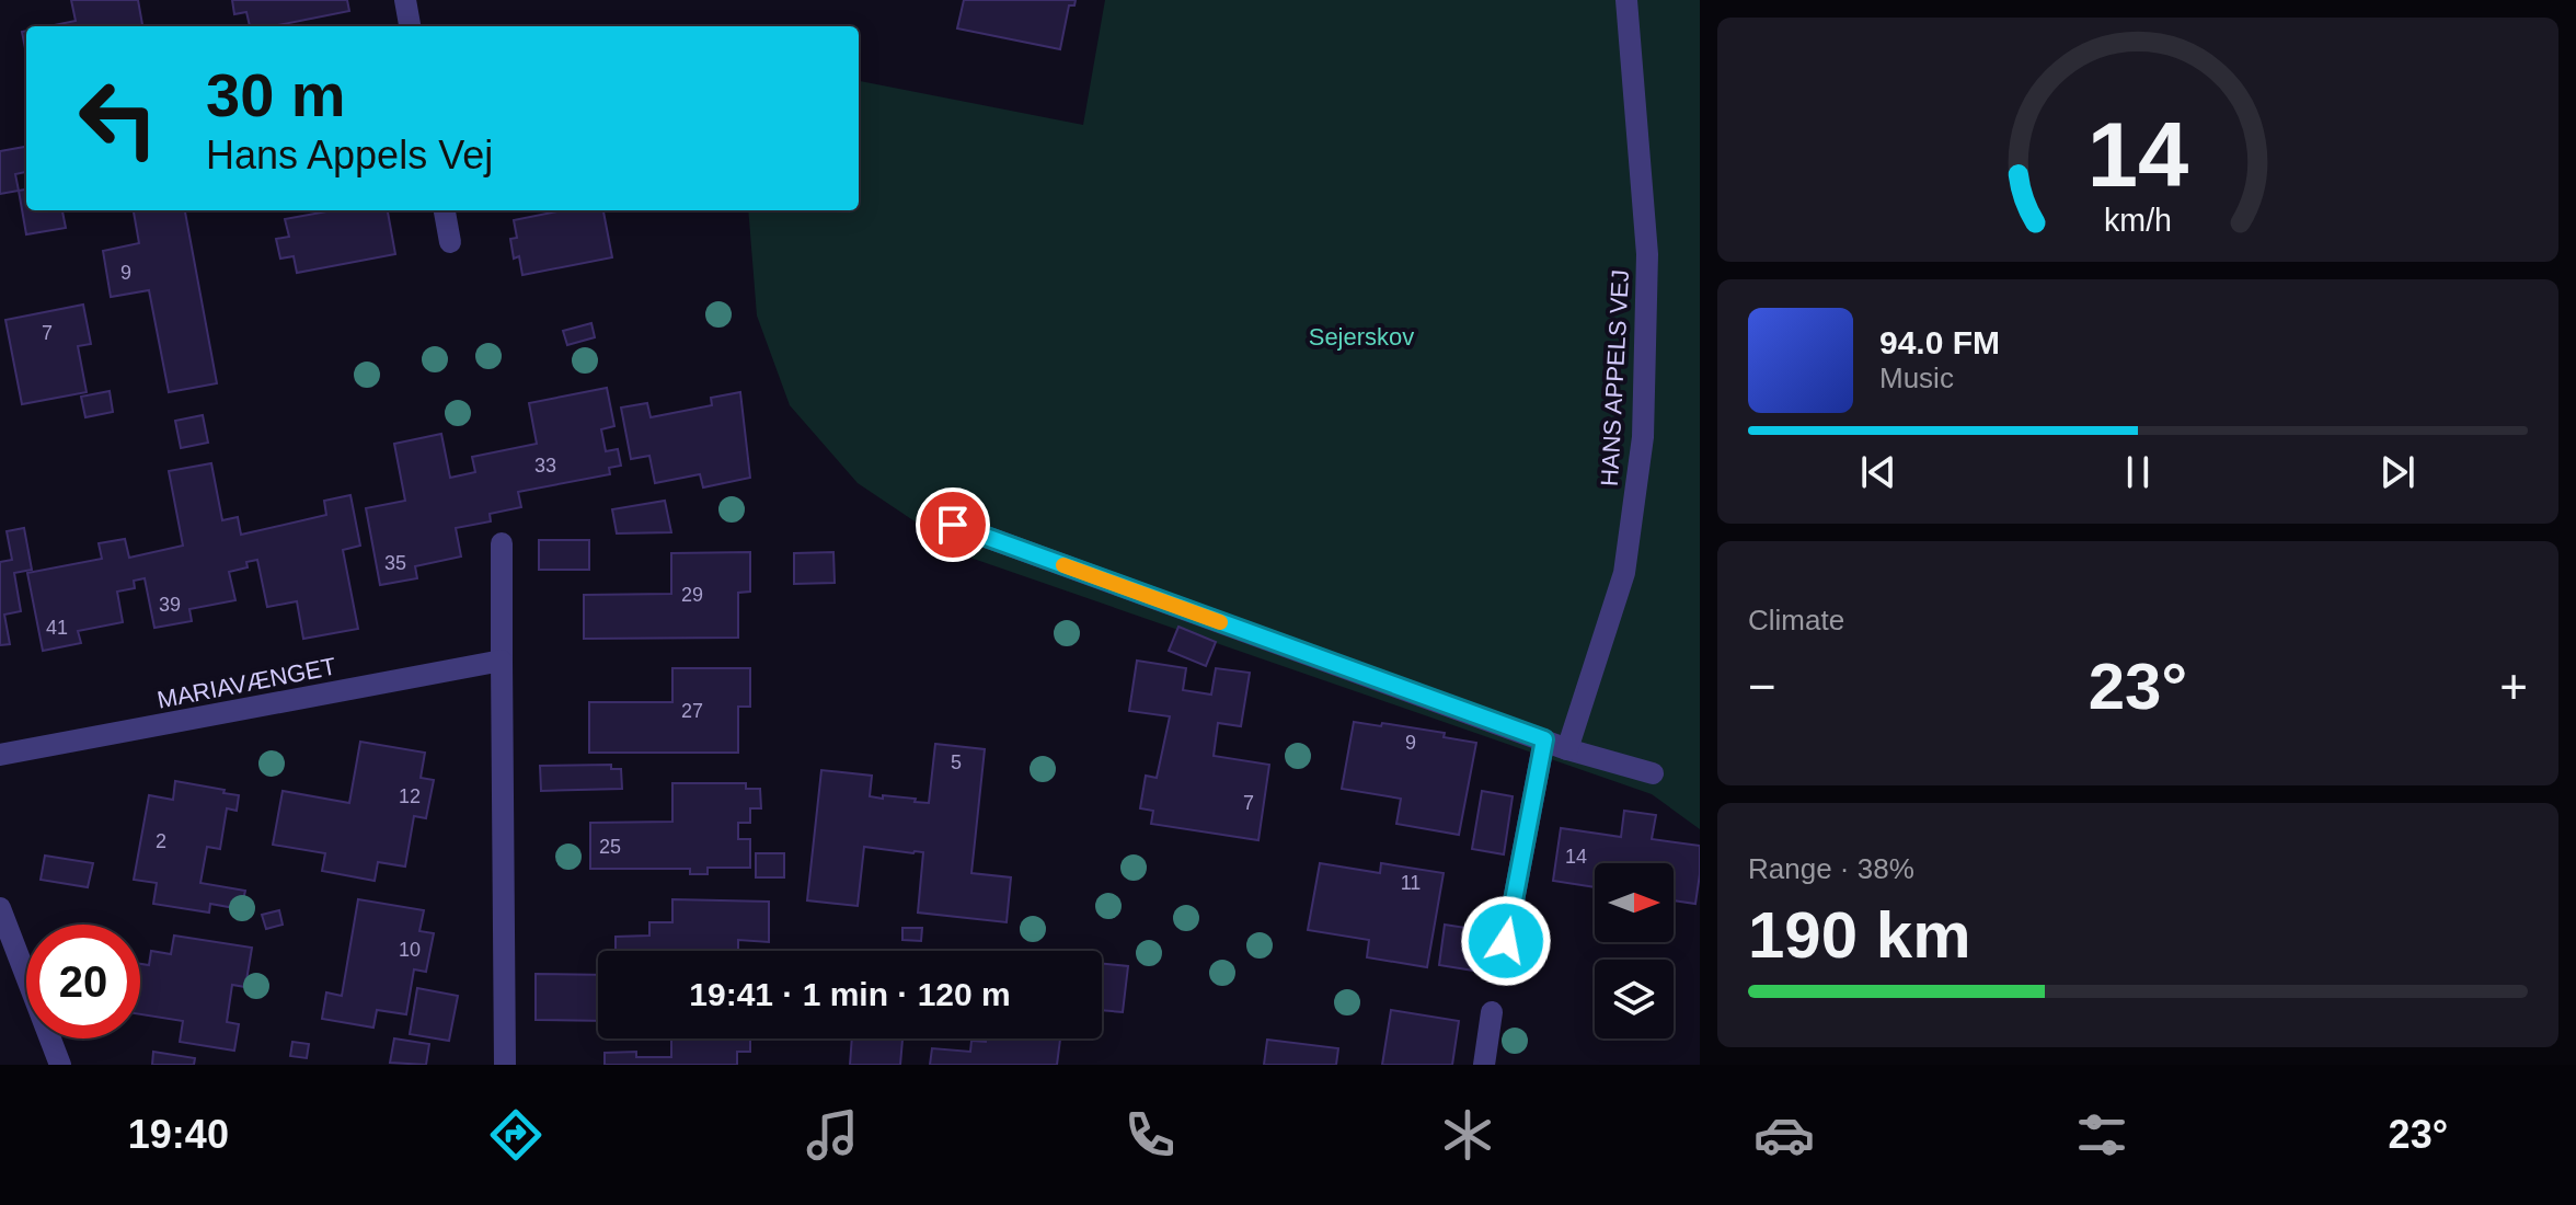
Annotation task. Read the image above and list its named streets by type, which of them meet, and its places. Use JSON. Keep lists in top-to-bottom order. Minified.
{"streets":{"street":["HANS APPELS VEJ","MARIAVÆNGET"]},"parks":["Sejerskov"],"house_numbers":["9","7","33","35","29","39","41","27","9","5","12","7","2","25","14","11","10"],"north":"right","page":{"turn":["30 m","Hans Appels Vej"],"song":["94.0 FM","Music"],"tile":["Climate",["Range · 38%","190 km"]],"heat":["−","23°","+"],"limit":"20","trip":"19:41 · 1 min · 120 m","tabs":["19:40","23°"],"gauge":["14","km/h"]}}
